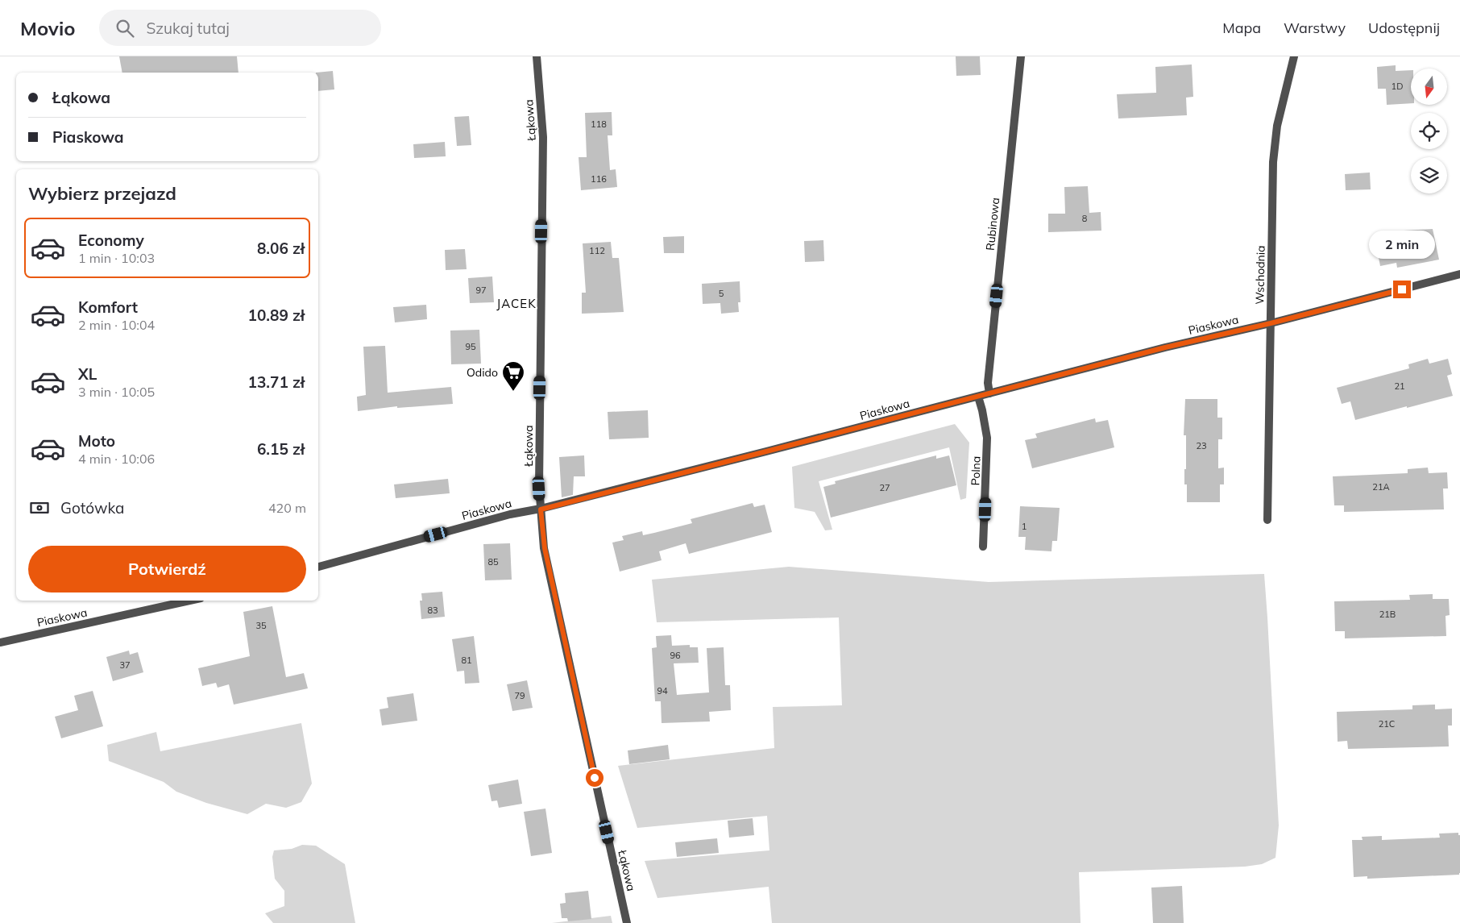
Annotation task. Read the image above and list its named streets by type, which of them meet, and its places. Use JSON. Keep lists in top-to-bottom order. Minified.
{"streets":{"street":["Łąkowa","Rubinowa","Wschodnia","Piaskowa","Polna"]},"crossings":[["Łąkowa","Piaskowa"],["Rubinowa","Piaskowa"],["Wschodnia","Piaskowa"],["Piaskowa","Polna"]],"districts":["JACEK"],"places":{"supermarket":["Odido"]},"house_numbers":["1D","118","116","8","112","97","5","95","21","23","21A","27","1","85","83","21B","35","96","81","37","94","79","21C"],"north":"bottom","page":{"header":"Movio","search":"Szukaj tutaj","nav":["Mapa","Warstwy","Udostępnij"],"banner":["Łąkowa","Piaskowa"],"heading":"Wybierz przejazd","list":[{"name":"Economy","note":"1 min · 10:03","value":"8.06 zł"},{"name":"Komfort","note":"2 min · 10:04","value":"10.89 zł"},{"name":"XL","note":"3 min · 10:05","value":"13.71 zł"},{"name":"Moto","note":"4 min · 10:06","value":"6.15 zł"}],"bubble":"2 min","pay":["Gotówka","420 m"],"buttons":"Potwierdź"}}
